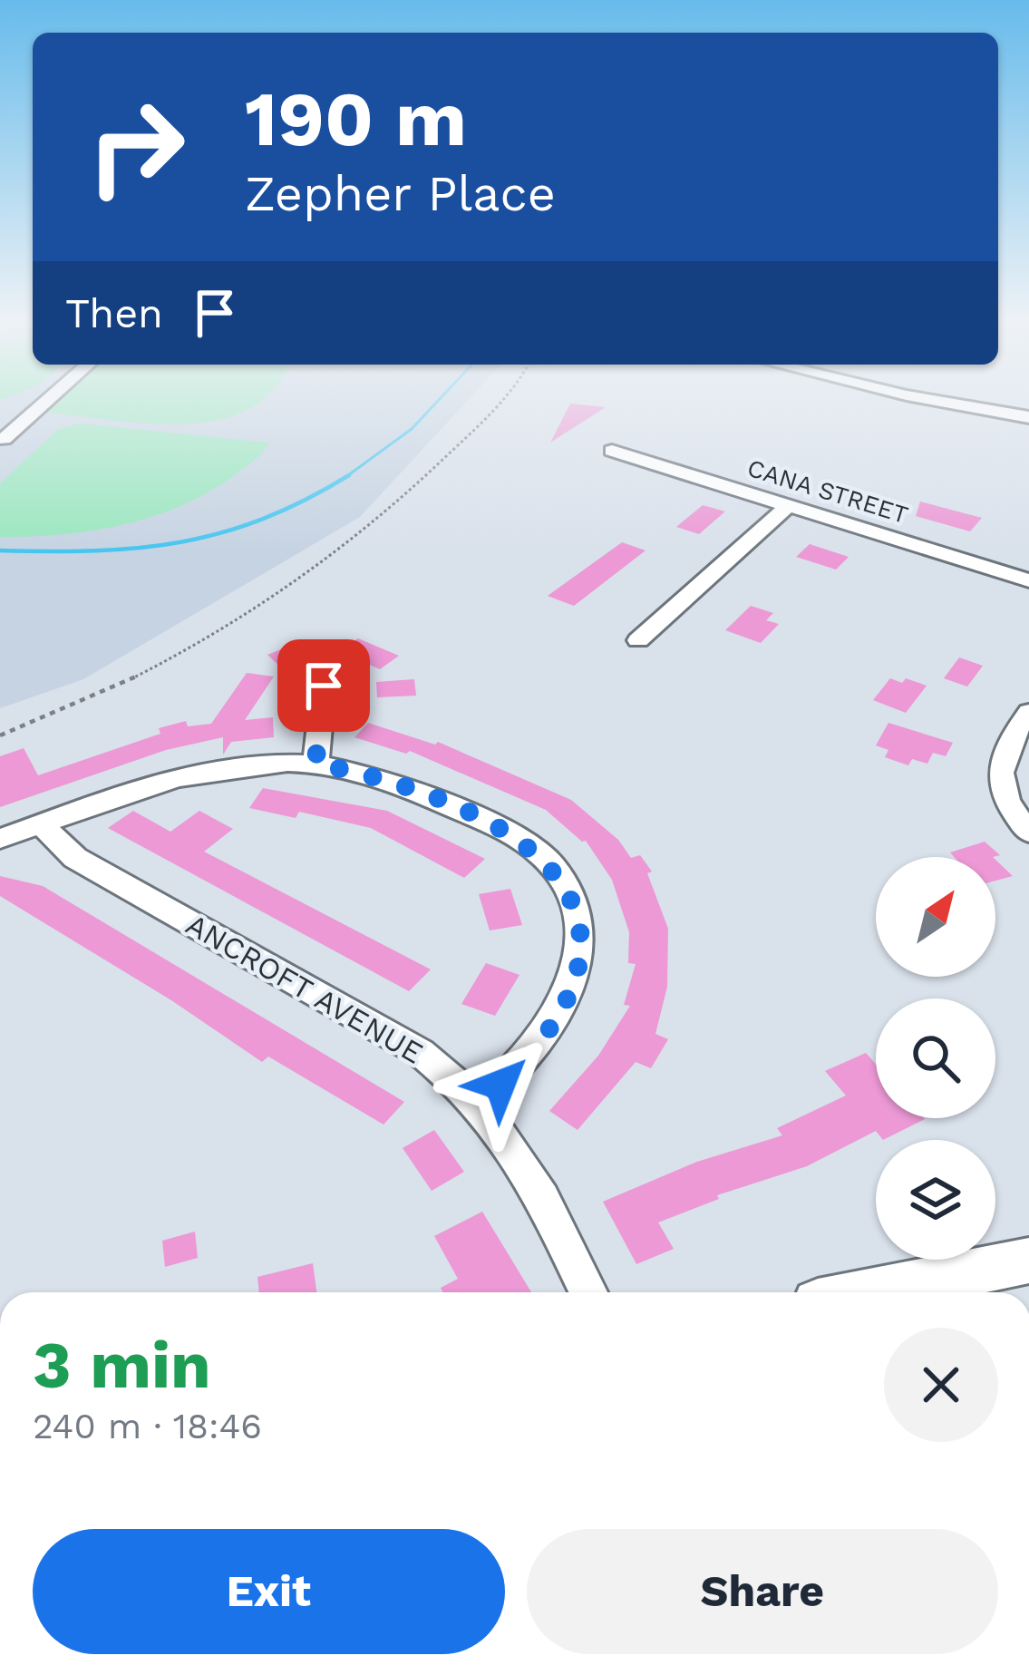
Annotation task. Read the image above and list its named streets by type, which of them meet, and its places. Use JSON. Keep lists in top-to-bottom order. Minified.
{"streets":{"street":["CANA STREET","ANCROFT AVENUE"]},"north":"top right","page":{"turn":["190 m","Zepher Place"],"then":"Then","heading":["3 min","240 m · 18:46"],"buttons":["Exit","Share"]}}
